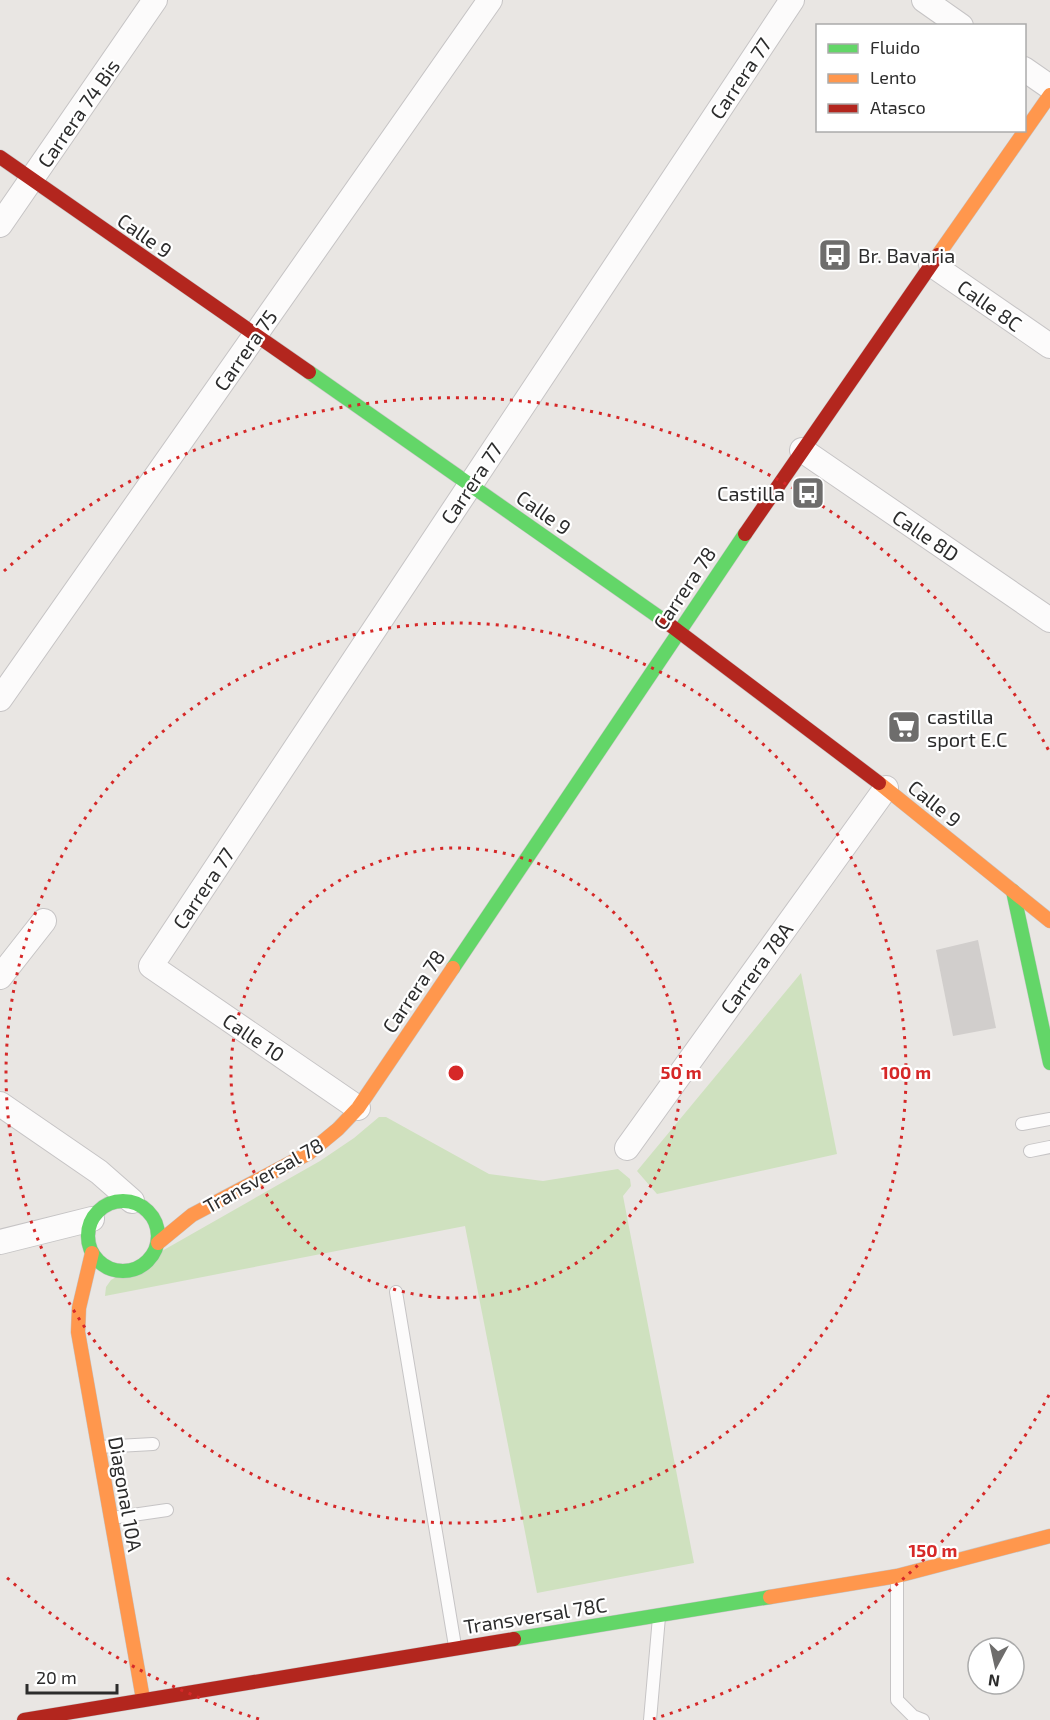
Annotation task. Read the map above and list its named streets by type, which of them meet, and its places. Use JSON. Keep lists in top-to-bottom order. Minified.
{"streets":{"street":["Carrera 77","Carrera 74 Bis","Calle 9","Calle 8C","Carrera 75","Calle 8D","Carrera 78","Carrera 78A","Calle 10","Transversal 78","Diagonal 10A","Transversal 78C"]},"crossings":[["Carrera 77","Calle 9"],["Carrera 77","Calle 10"],["Carrera 74 Bis","Calle 9"],["Calle 9","Carrera 75"],["Calle 9","Carrera 78"],["Calle 9","Carrera 78A"],["Calle 8C","Carrera 78"],["Calle 8D","Carrera 78"],["Carrera 78","Calle 10"],["Carrera 78","Transversal 78"],["Calle 10","Transversal 78"],["Transversal 78","Diagonal 10A"],["Diagonal 10A","Transversal 78C"]],"places":{"bus stop":["Br. Bavaria","Castilla"],"supermarket":["castilla sport E.C"]},"legend":["Fluido","Lento","Atasco"],"scale_bar":"20 m","north":"bottom","rings":["50 m","100 m","150 m"]}
